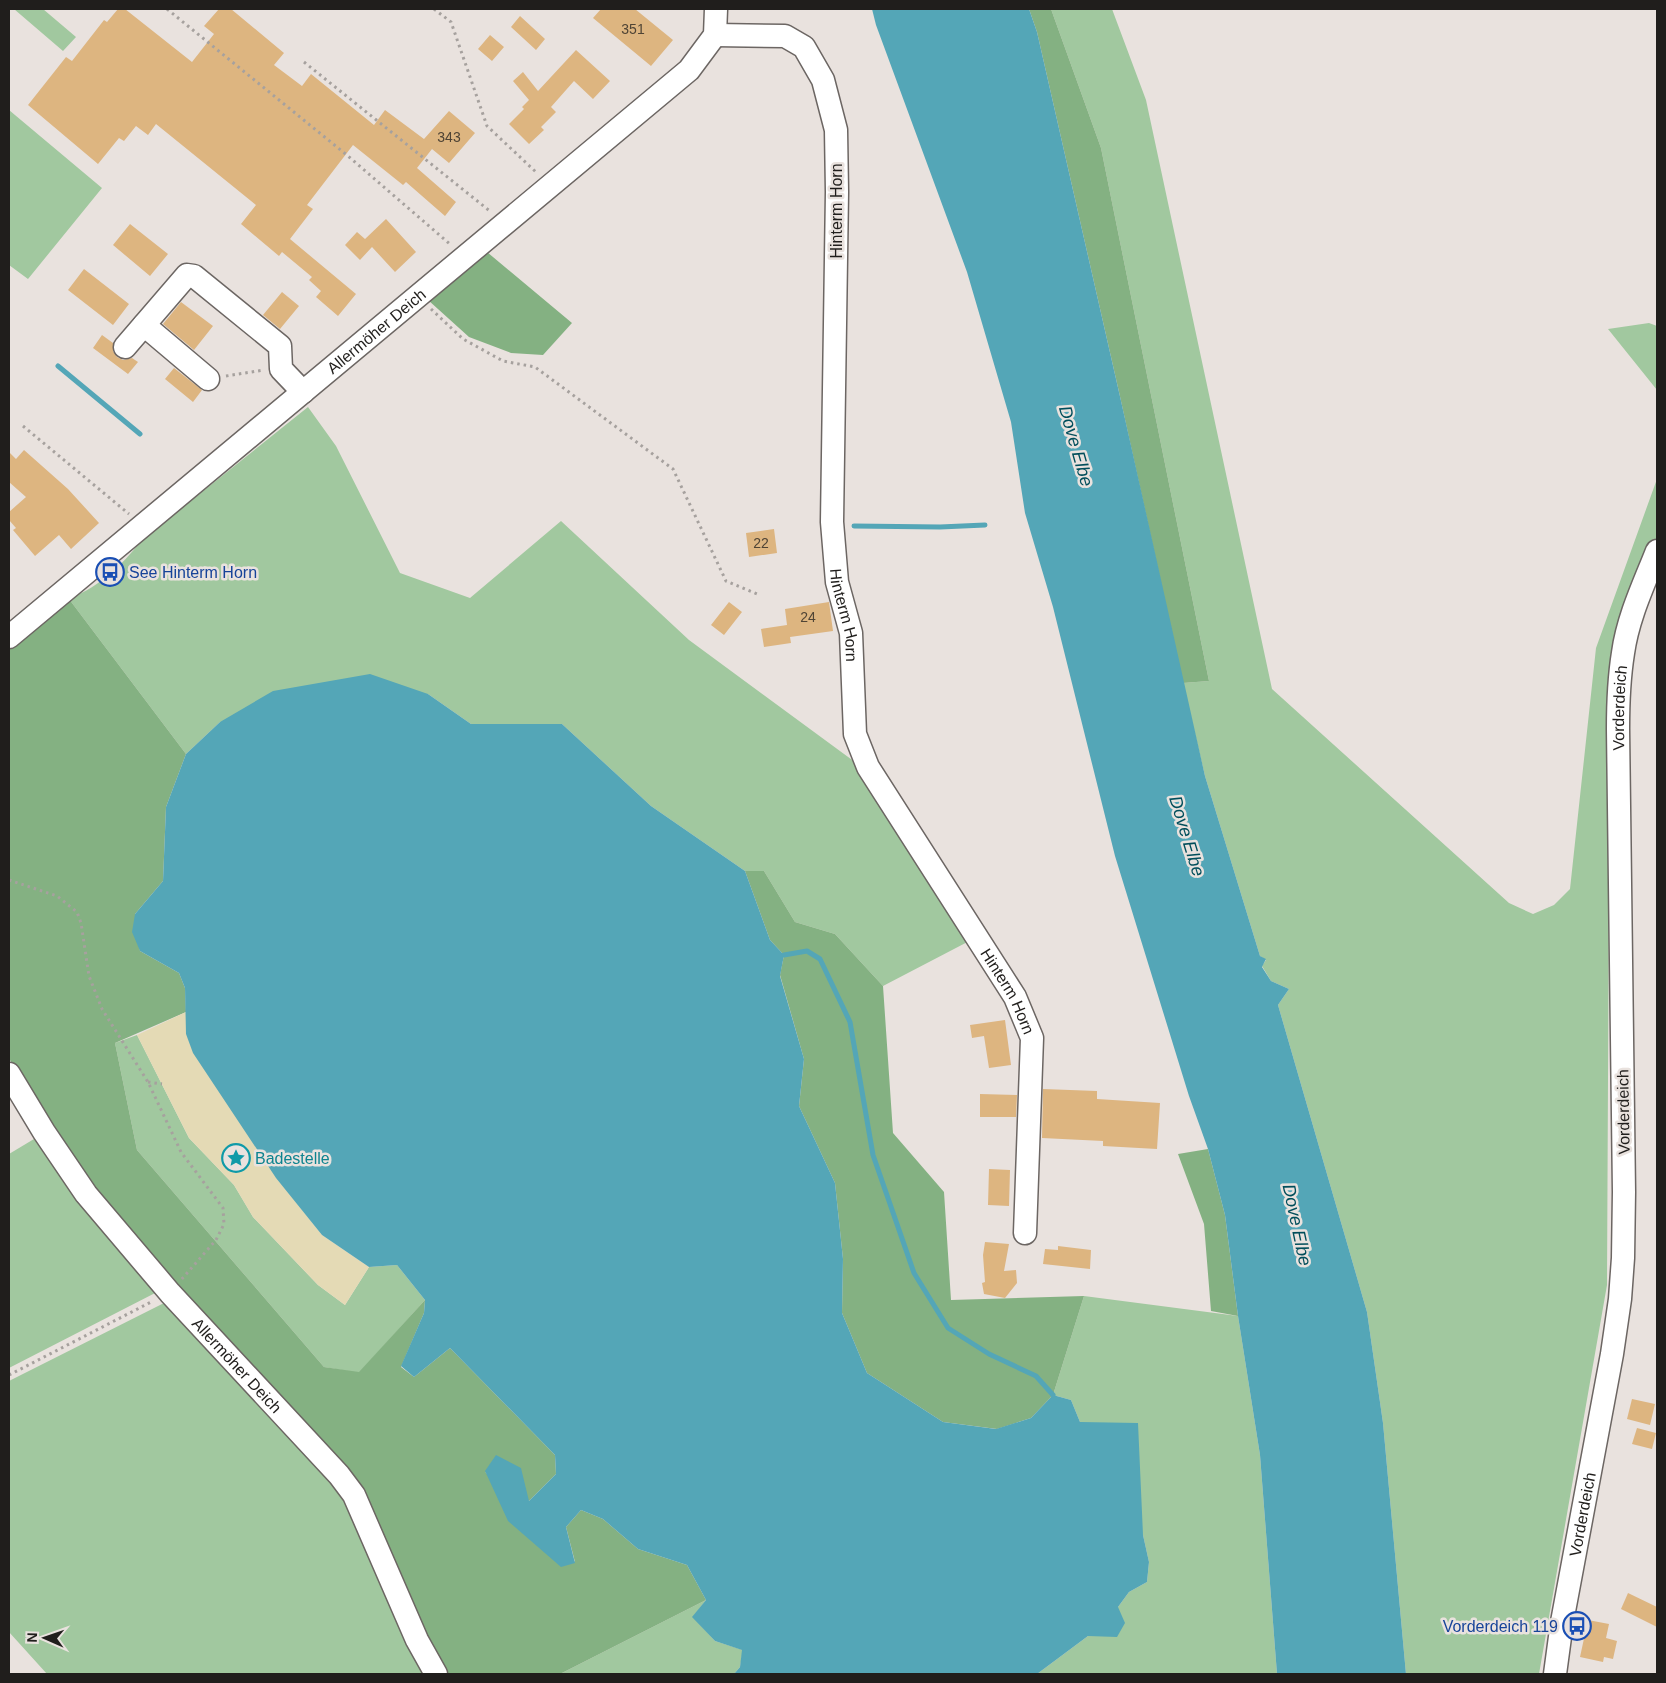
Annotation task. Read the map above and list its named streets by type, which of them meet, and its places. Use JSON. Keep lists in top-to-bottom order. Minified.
{"streets":{"street":["Hinterm Horn","Allermöher Deich","Vorderdeich"]},"crossings":[["Hinterm Horn","Allermöher Deich"]],"water":["Dove Elbe"],"places":{"bus stop":["See Hinterm Horn","Vorderdeich 119"],"place":["Badestelle"]},"house_numbers":["351","343","22","24"],"north":"left"}
